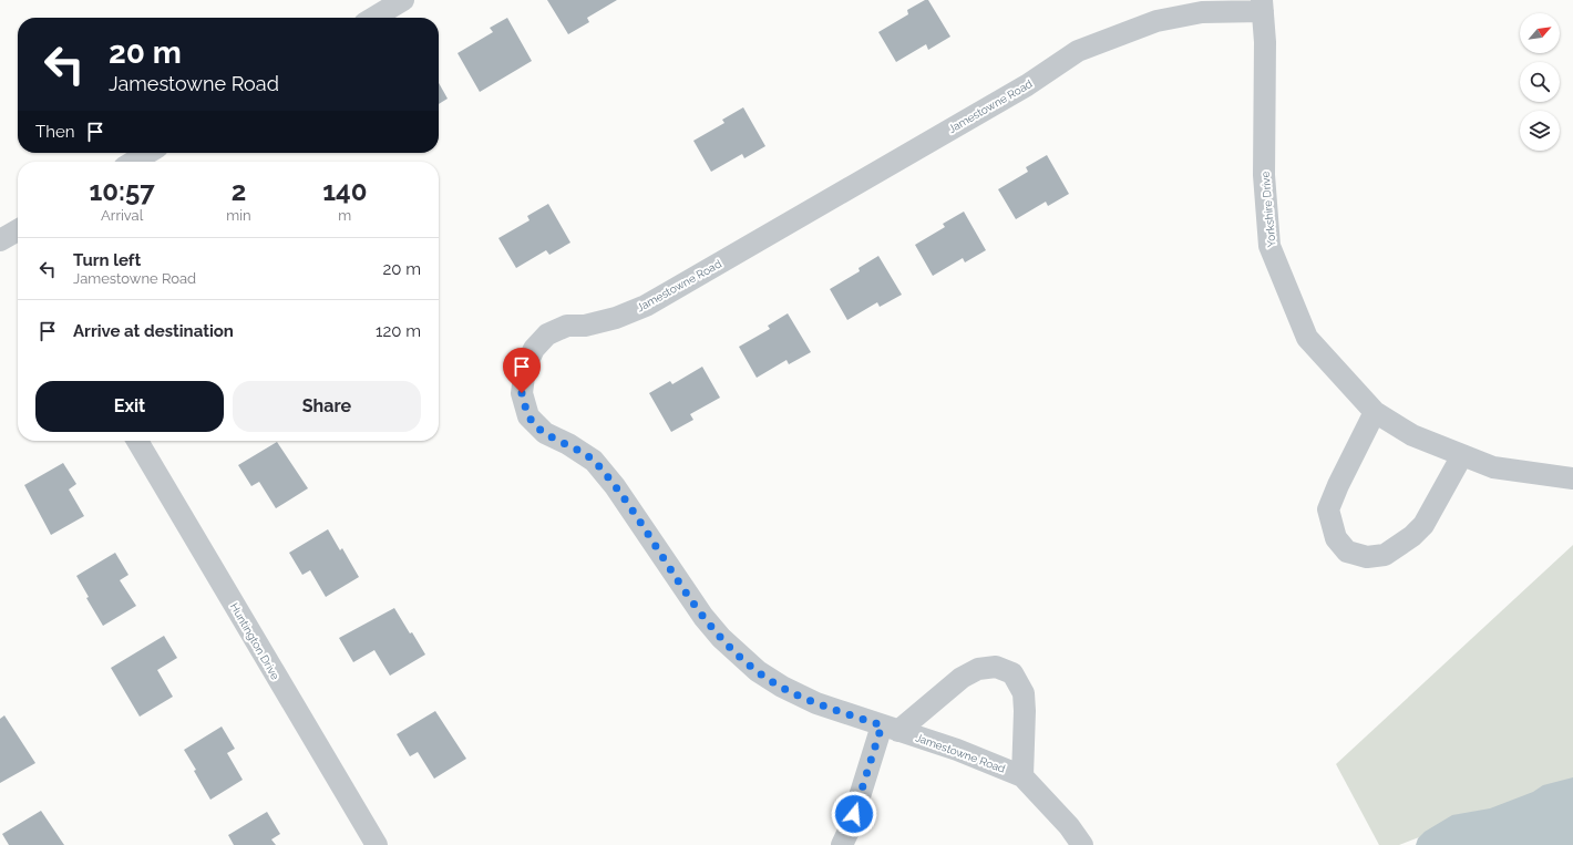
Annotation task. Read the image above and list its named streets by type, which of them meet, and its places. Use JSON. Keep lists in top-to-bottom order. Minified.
{"streets":{"street":["Jamestowne Road","Yorkshire Drive","Huntington Drive"]},"crossings":[["Jamestowne Road","Yorkshire Drive"]],"north":"top right","page":{"turn":["20 m","Jamestowne Road"],"then":"Then","eta":["10:57","Arrival","2","min","140","m"],"list":[{"name":"Turn left","note":"Jamestowne Road","value":"20 m"},{"name":"Arrive at destination","value":"120 m"}],"buttons":["Exit","Share"]}}
